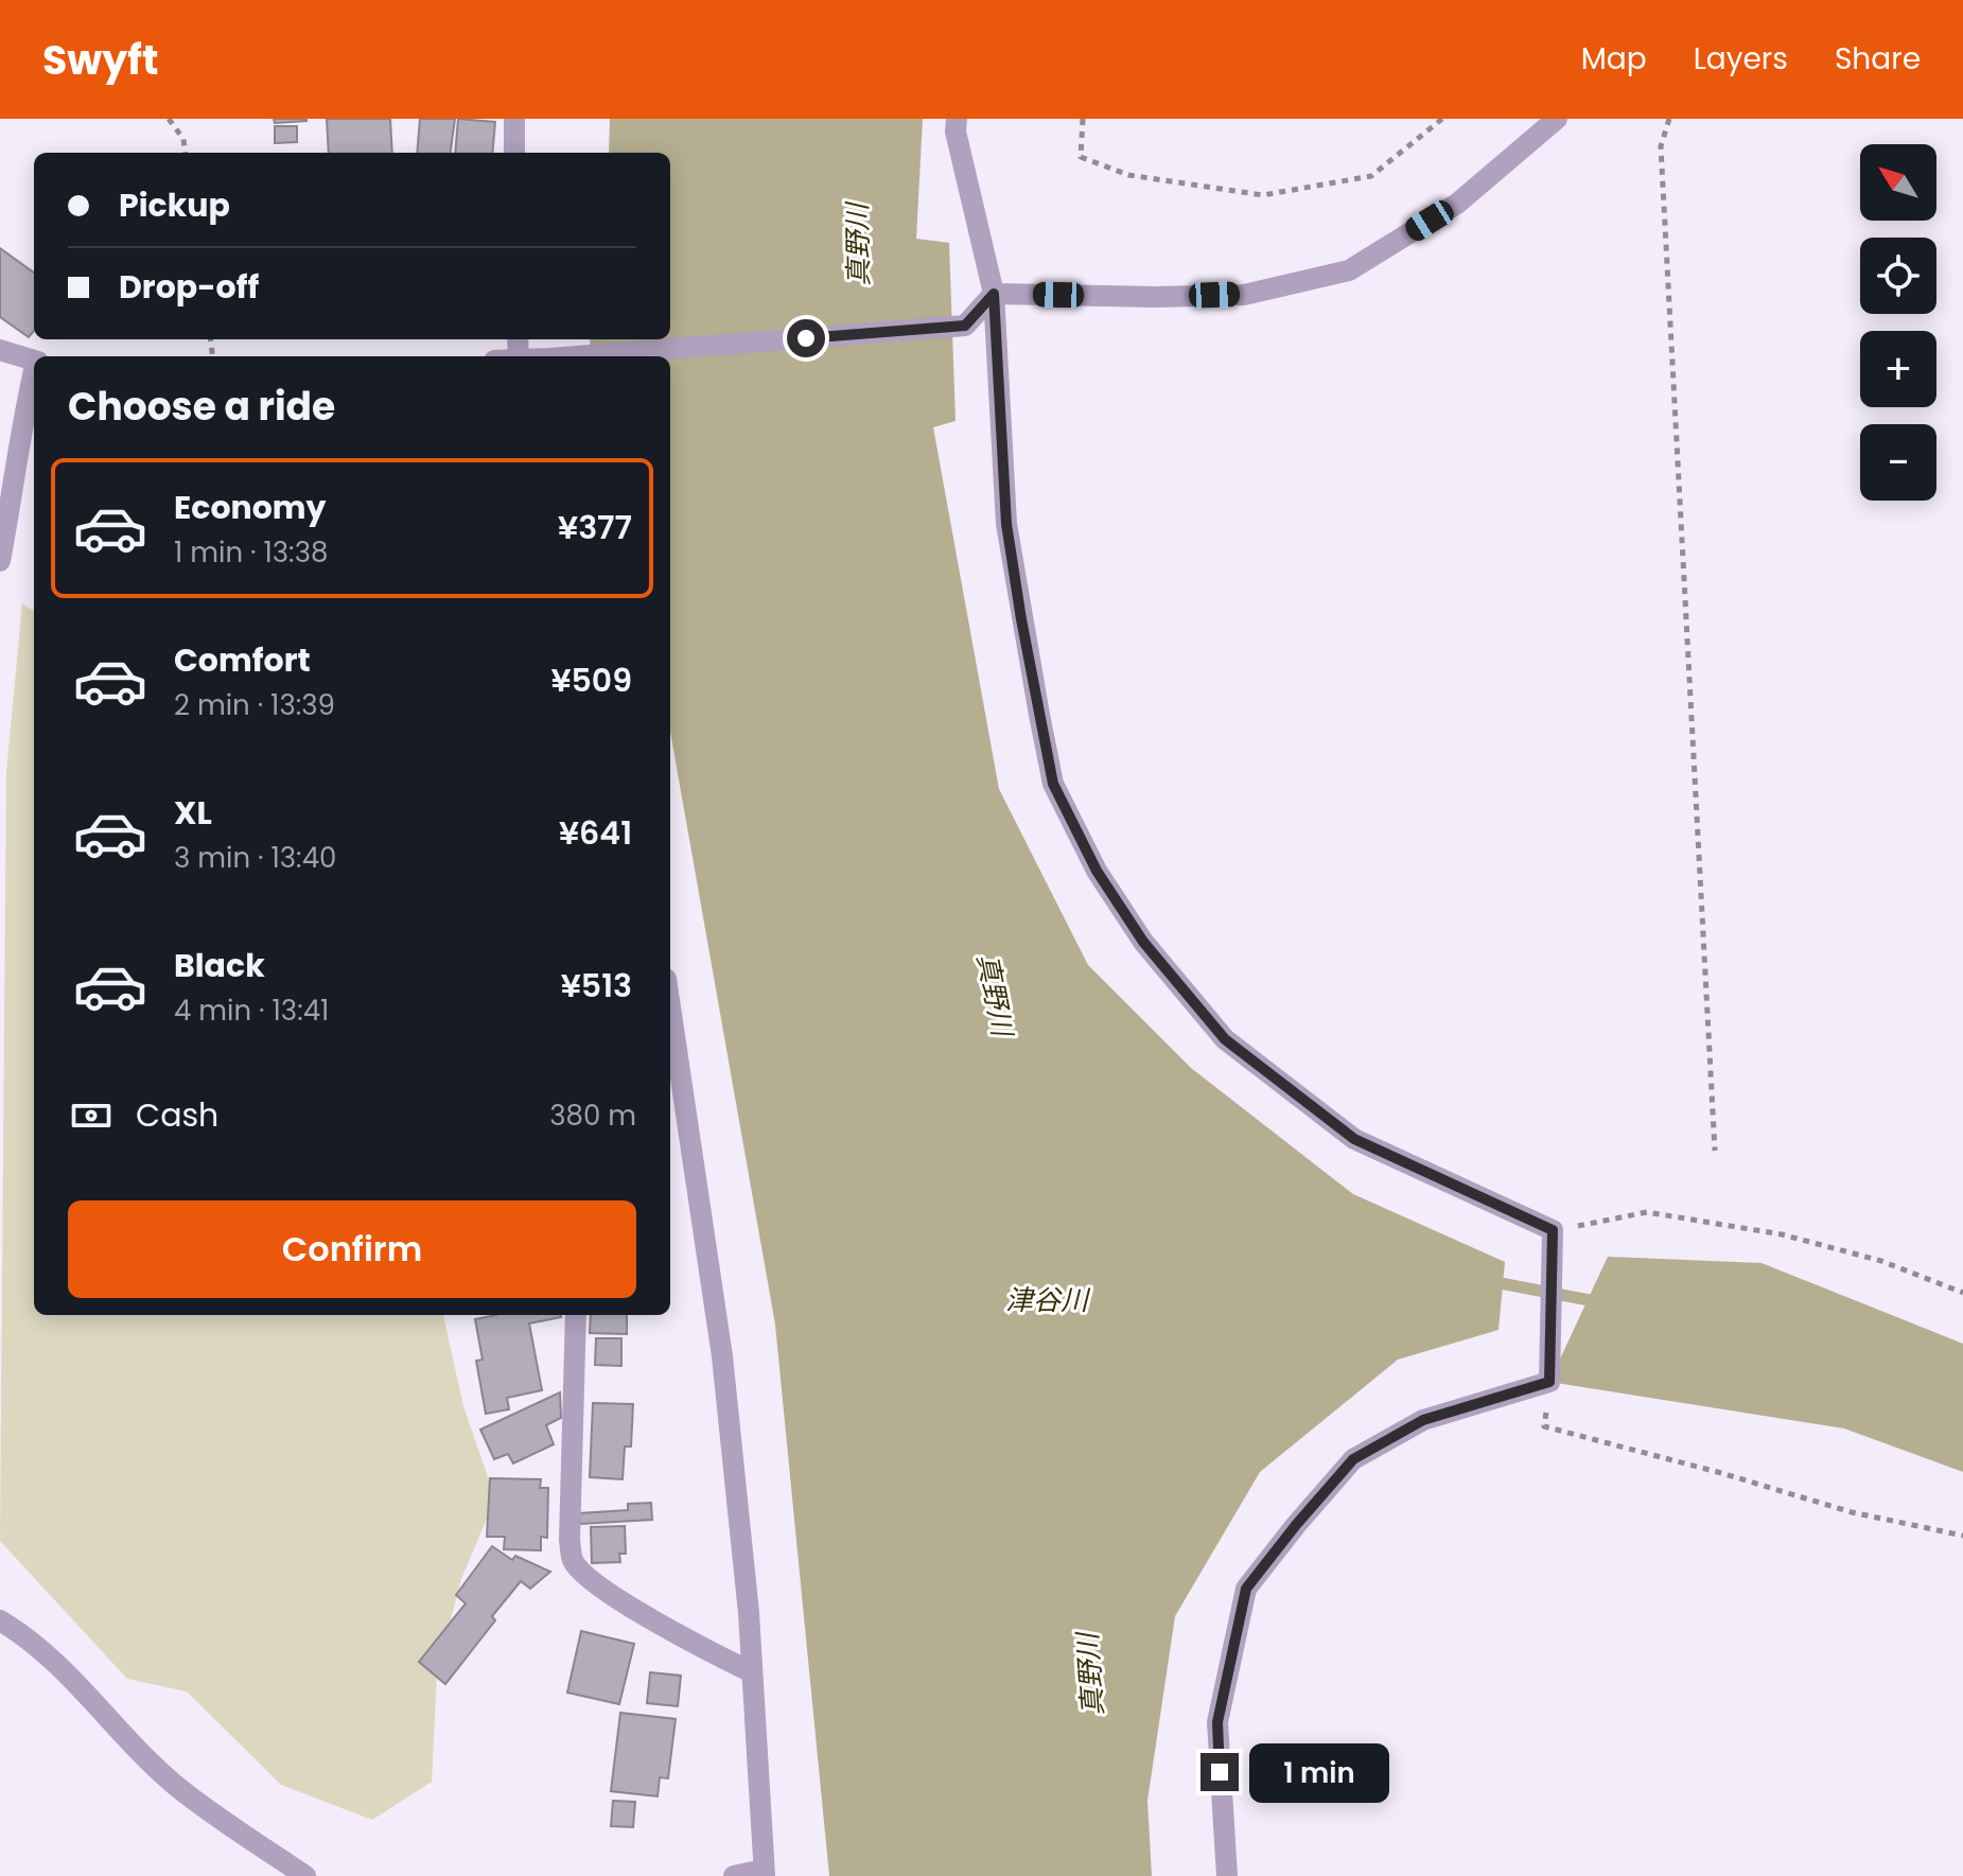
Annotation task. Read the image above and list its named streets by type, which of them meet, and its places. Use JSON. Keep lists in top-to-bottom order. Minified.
{"water":["真野川","津谷川"],"north":"top left","page":{"header":"Swyft","nav":["Map","Layers","Share"],"map_buttons":["+","−"],"banner":["Pickup","Drop-off"],"heading":"Choose a ride","list":[{"name":"Economy","note":"1 min · 13:38","value":"¥377"},{"name":"Comfort","note":"2 min · 13:39","value":"¥509"},{"name":"XL","note":"3 min · 13:40","value":"¥641"},{"name":"Black","note":"4 min · 13:41","value":"¥513"}],"pay":["Cash","380 m"],"buttons":"Confirm","bubble":"1 min"}}
